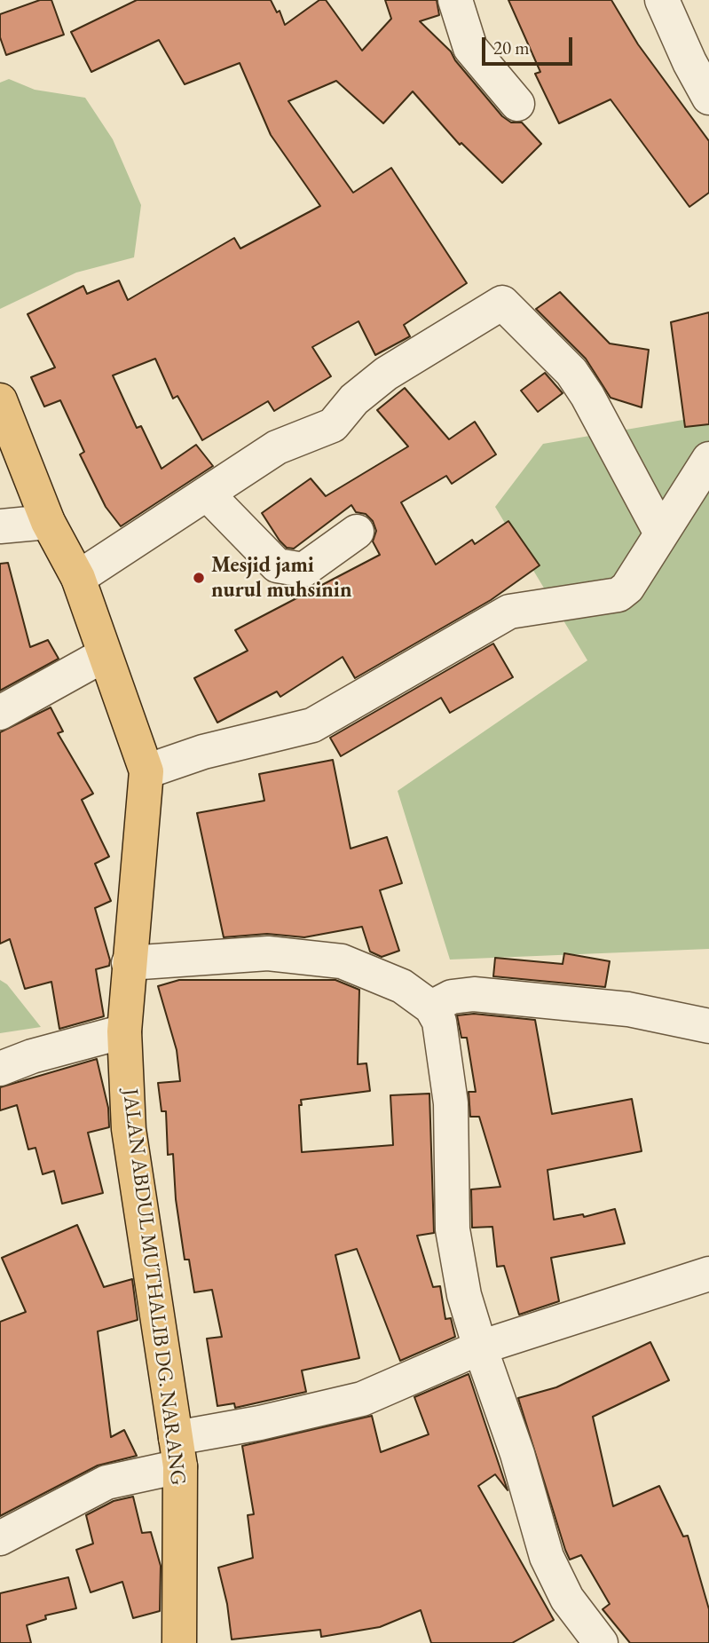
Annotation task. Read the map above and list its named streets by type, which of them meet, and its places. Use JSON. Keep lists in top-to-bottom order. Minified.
{"streets":{"main road":["JALAN ABDUL MUTHALIB DG. NARANG"]},"places":["Mesjid jami nurul muhsinin"],"scale_bar":"20 m"}
